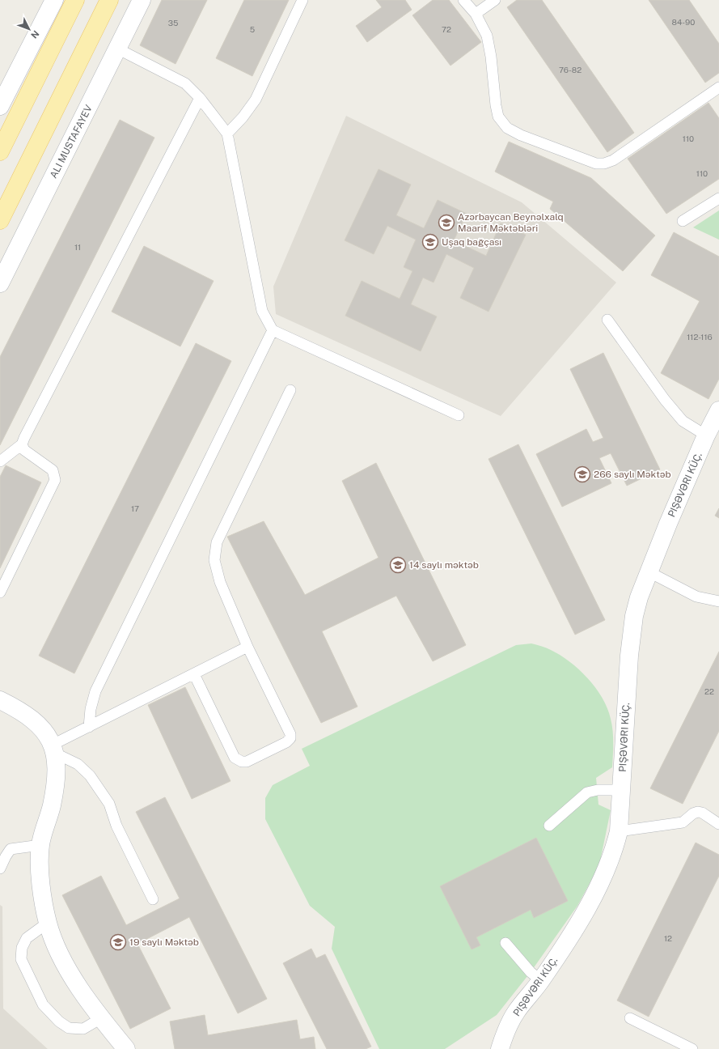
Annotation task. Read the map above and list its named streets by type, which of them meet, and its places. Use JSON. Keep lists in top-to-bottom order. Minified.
{"streets":{"street":["PIŞƏVƏRI KÜÇ."]},"places":{"school or university":["Azərbaycan Beynəlxalq Maarif Məktəbləri","Uşaq bağçası","266 saylı Məktəb","14 saylı məktəb","19 saylı Məktəb"]},"house_numbers":["84-90","35","5","72","76-82","110","110","11","112-116","17","22","12"],"north":"bottom right"}
